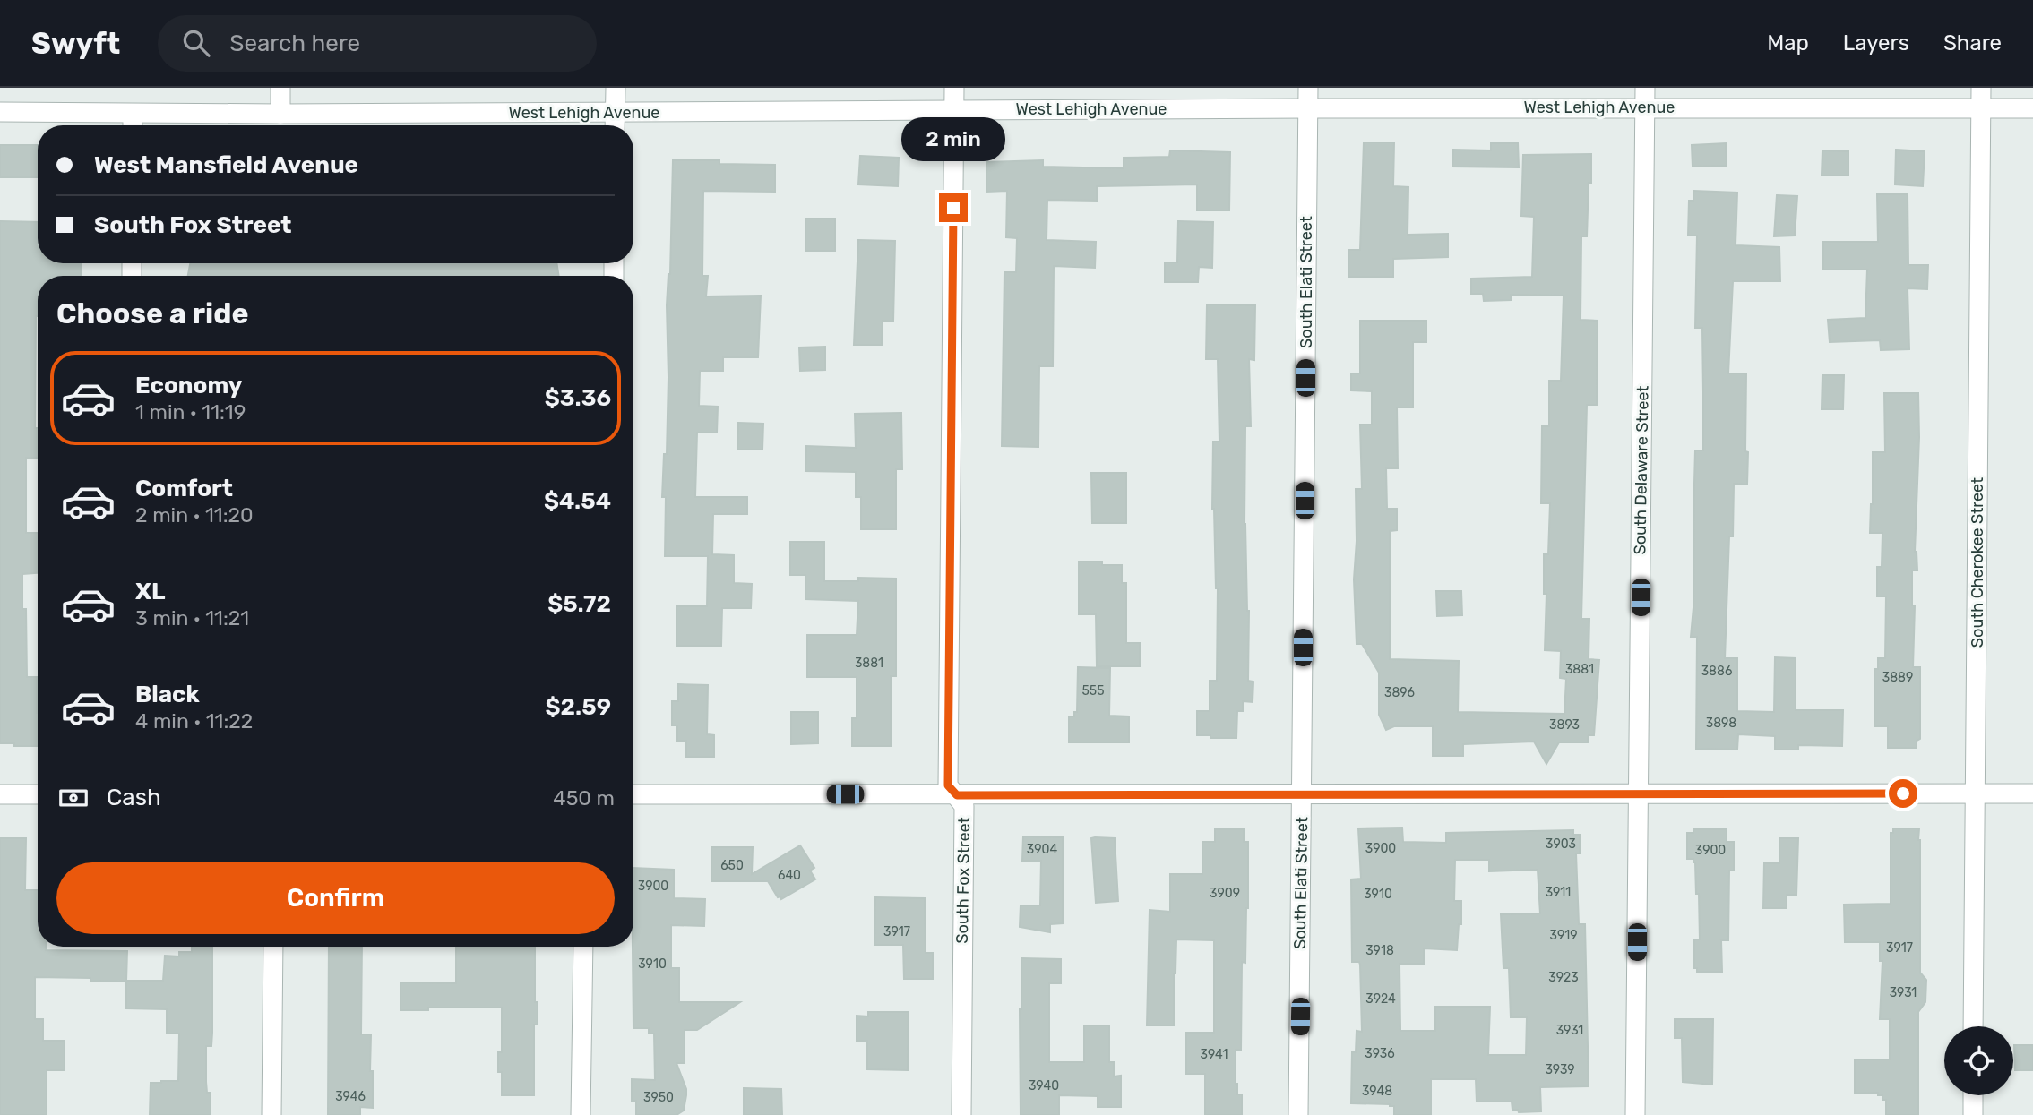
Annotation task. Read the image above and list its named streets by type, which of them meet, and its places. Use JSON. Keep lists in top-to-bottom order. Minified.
{"streets":{"street":["West Lehigh Avenue","South Elati Street","South Delaware Street","South Cherokee Street","South Fox Street"]},"crossings":[["West Lehigh Avenue","South Elati Street"],["West Lehigh Avenue","South Delaware Street"],["West Lehigh Avenue","South Cherokee Street"],["West Lehigh Avenue","South Fox Street"]],"house_numbers":["3881","3881","3886","3889","555","3896","3898","3893","3903","3900","3904","3900","650","640","3900","3911","3909","3910","3917","3919","3917","3918","3910","3923","3931","3924","3931","3936","3941","3939","3940","3948","3946","3950"],"page":{"header":"Swyft","search":"Search here","nav":["Map","Layers","Share"],"bubble":"2 min","banner":["West Mansfield Avenue","South Fox Street"],"heading":"Choose a ride","list":[{"name":"Economy","note":"1 min · 11:19","value":"$3.36"},{"name":"Comfort","note":"2 min · 11:20","value":"$4.54"},{"name":"XL","note":"3 min · 11:21","value":"$5.72"},{"name":"Black","note":"4 min · 11:22","value":"$2.59"}],"pay":["Cash","450 m"],"buttons":"Confirm"}}
